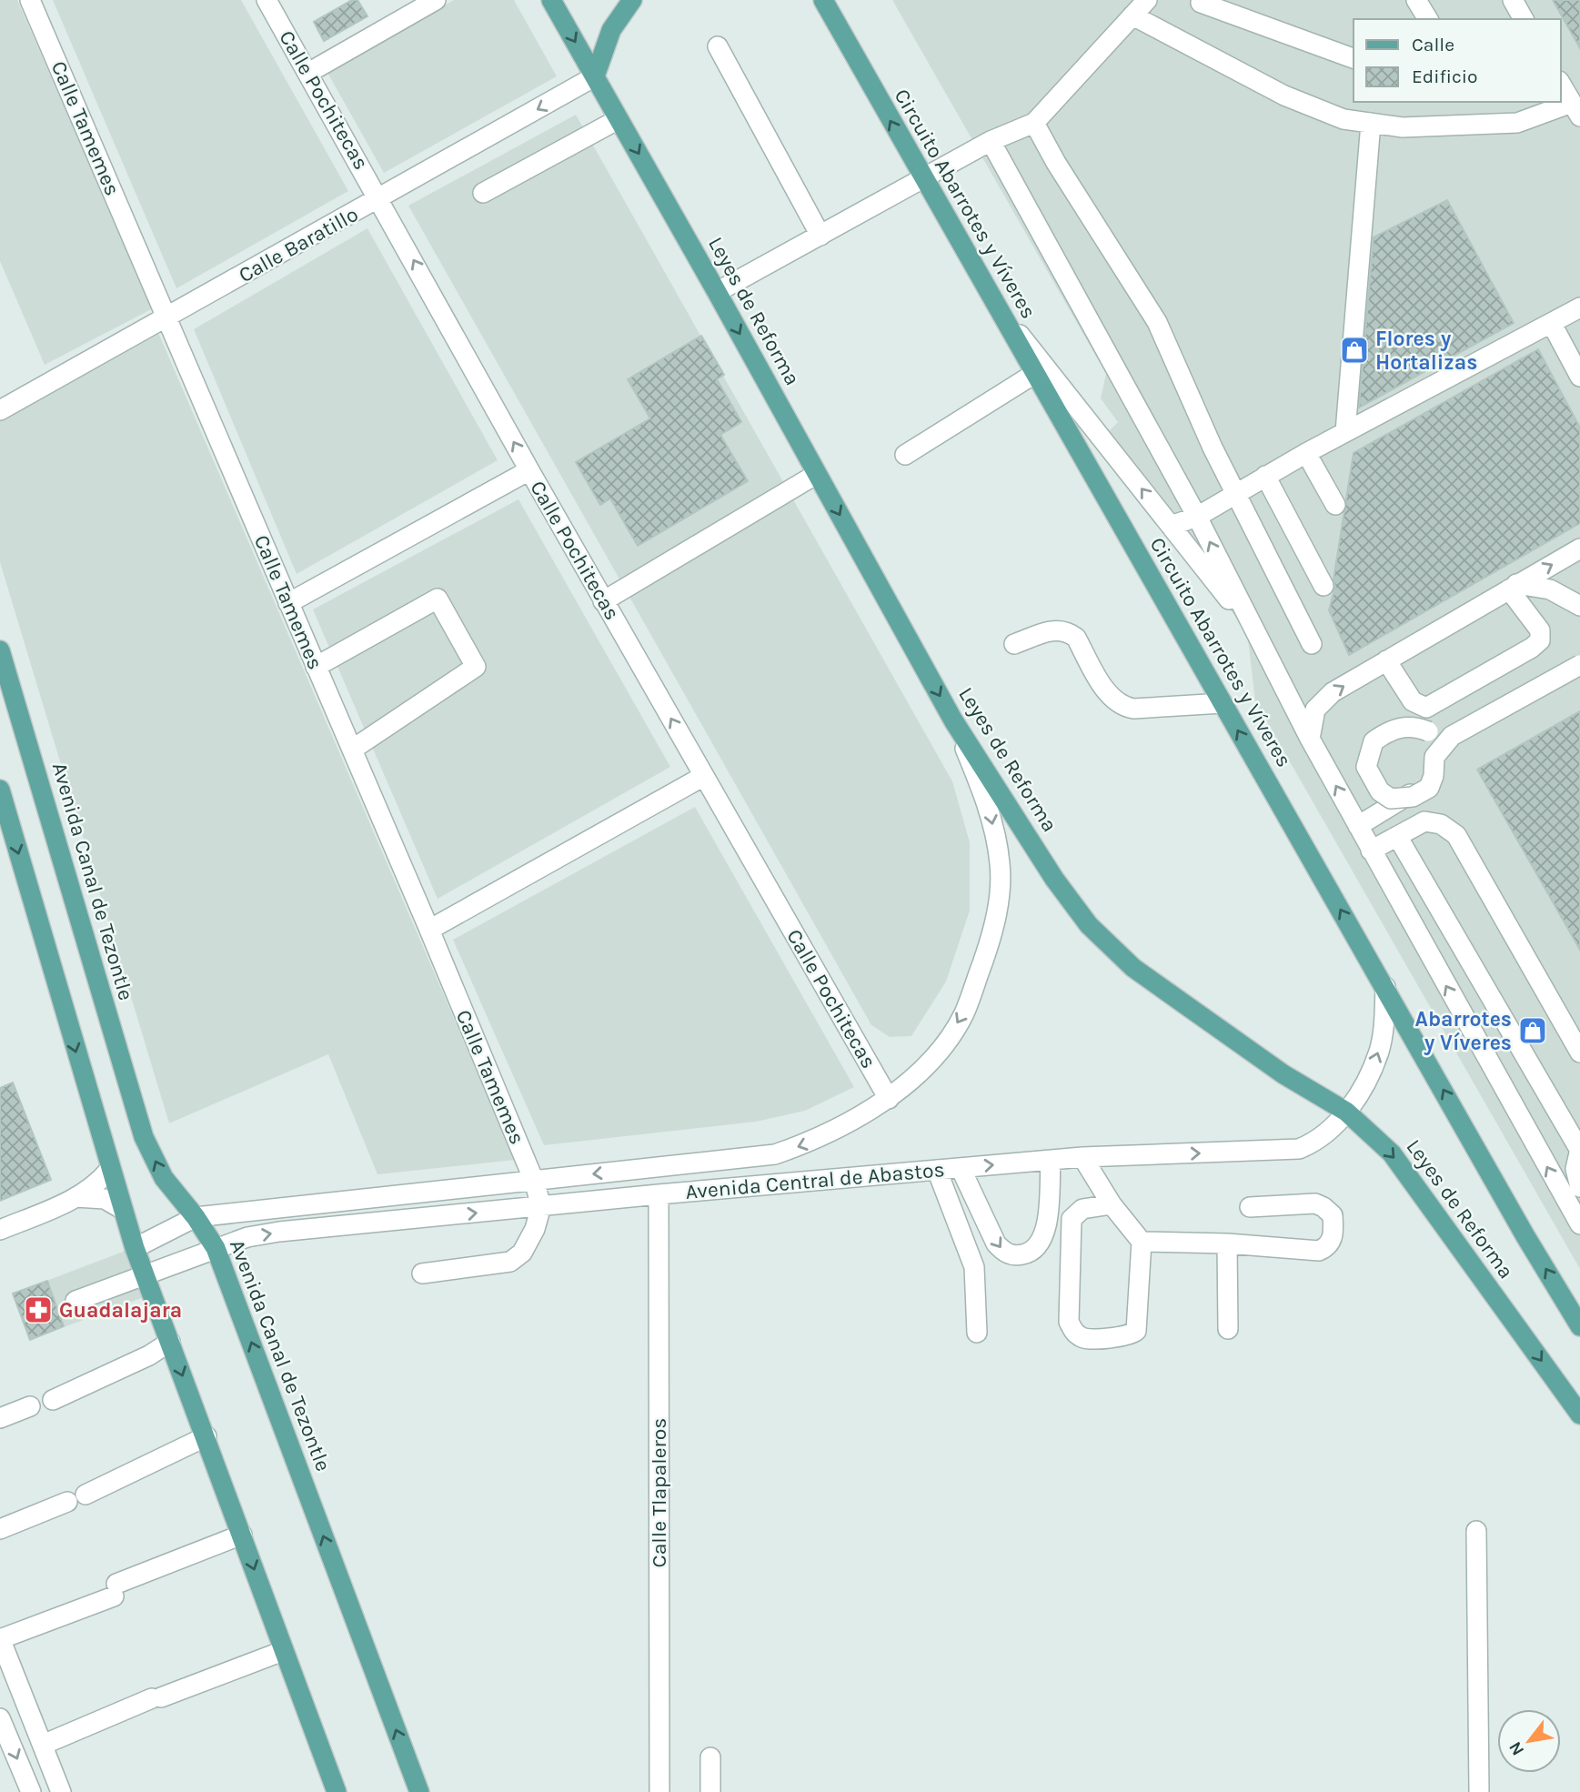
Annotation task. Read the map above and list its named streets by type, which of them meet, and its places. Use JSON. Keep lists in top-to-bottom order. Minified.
{"streets":{"main road":["Circuito Abarrotes y Víveres","Leyes de Reforma","Avenida Canal de Tezontle"],"street":["Calle Pochitecas","Calle Tamemes","Calle Baratillo","Avenida Central de Abastos","Calle Tlapaleros"]},"crossings":[["Calle Pochitecas","Calle Baratillo"],["Calle Pochitecas","Avenida Central de Abastos"],["Calle Tamemes","Calle Baratillo"],["Calle Tamemes","Avenida Central de Abastos"],["Circuito Abarrotes y Víveres","Avenida Central de Abastos"],["Calle Baratillo","Leyes de Reforma"],["Leyes de Reforma","Avenida Central de Abastos"],["Avenida Canal de Tezontle","Avenida Central de Abastos"],["Avenida Central de Abastos","Calle Tlapaleros"]],"one_way":["Calle Pochitecas","Circuito Abarrotes y Víveres","Leyes de Reforma"],"places":{"shop":["Flores y Hortalizas","Abarrotes y Víveres"],"pharmacy":["Guadalajara"]},"legend":["Calle","Edificio"],"north":"bottom left"}
